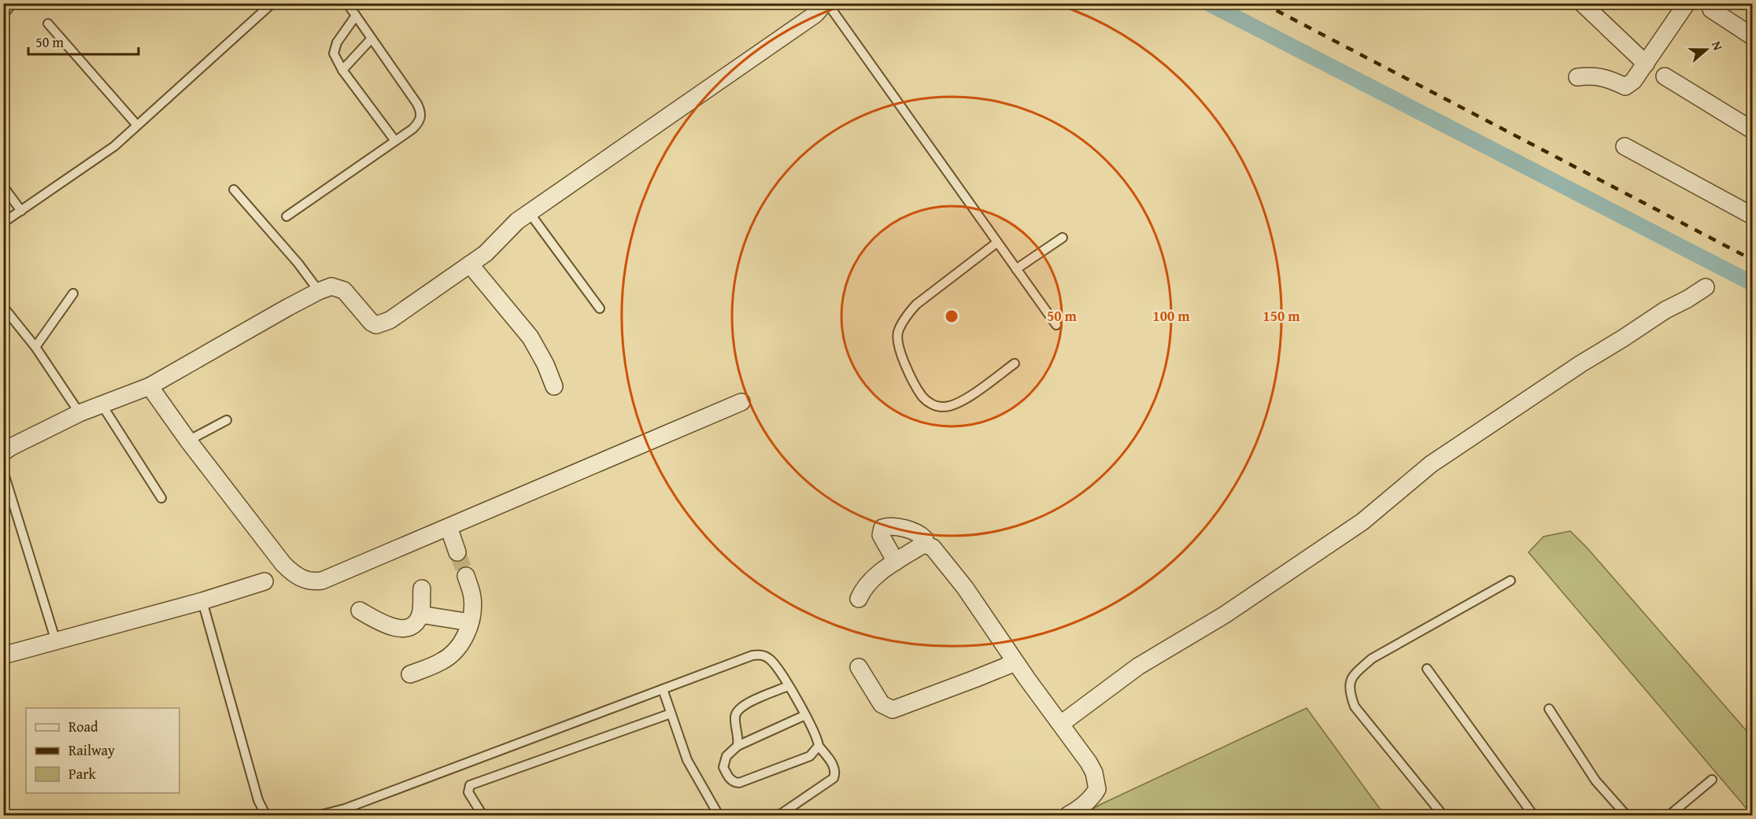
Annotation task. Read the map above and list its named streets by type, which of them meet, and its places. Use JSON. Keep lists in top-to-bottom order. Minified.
{"legend":["Road","Railway","Park"],"scale_bar":"50 m","north":"right","rings":["50 m","100 m","150 m"]}
